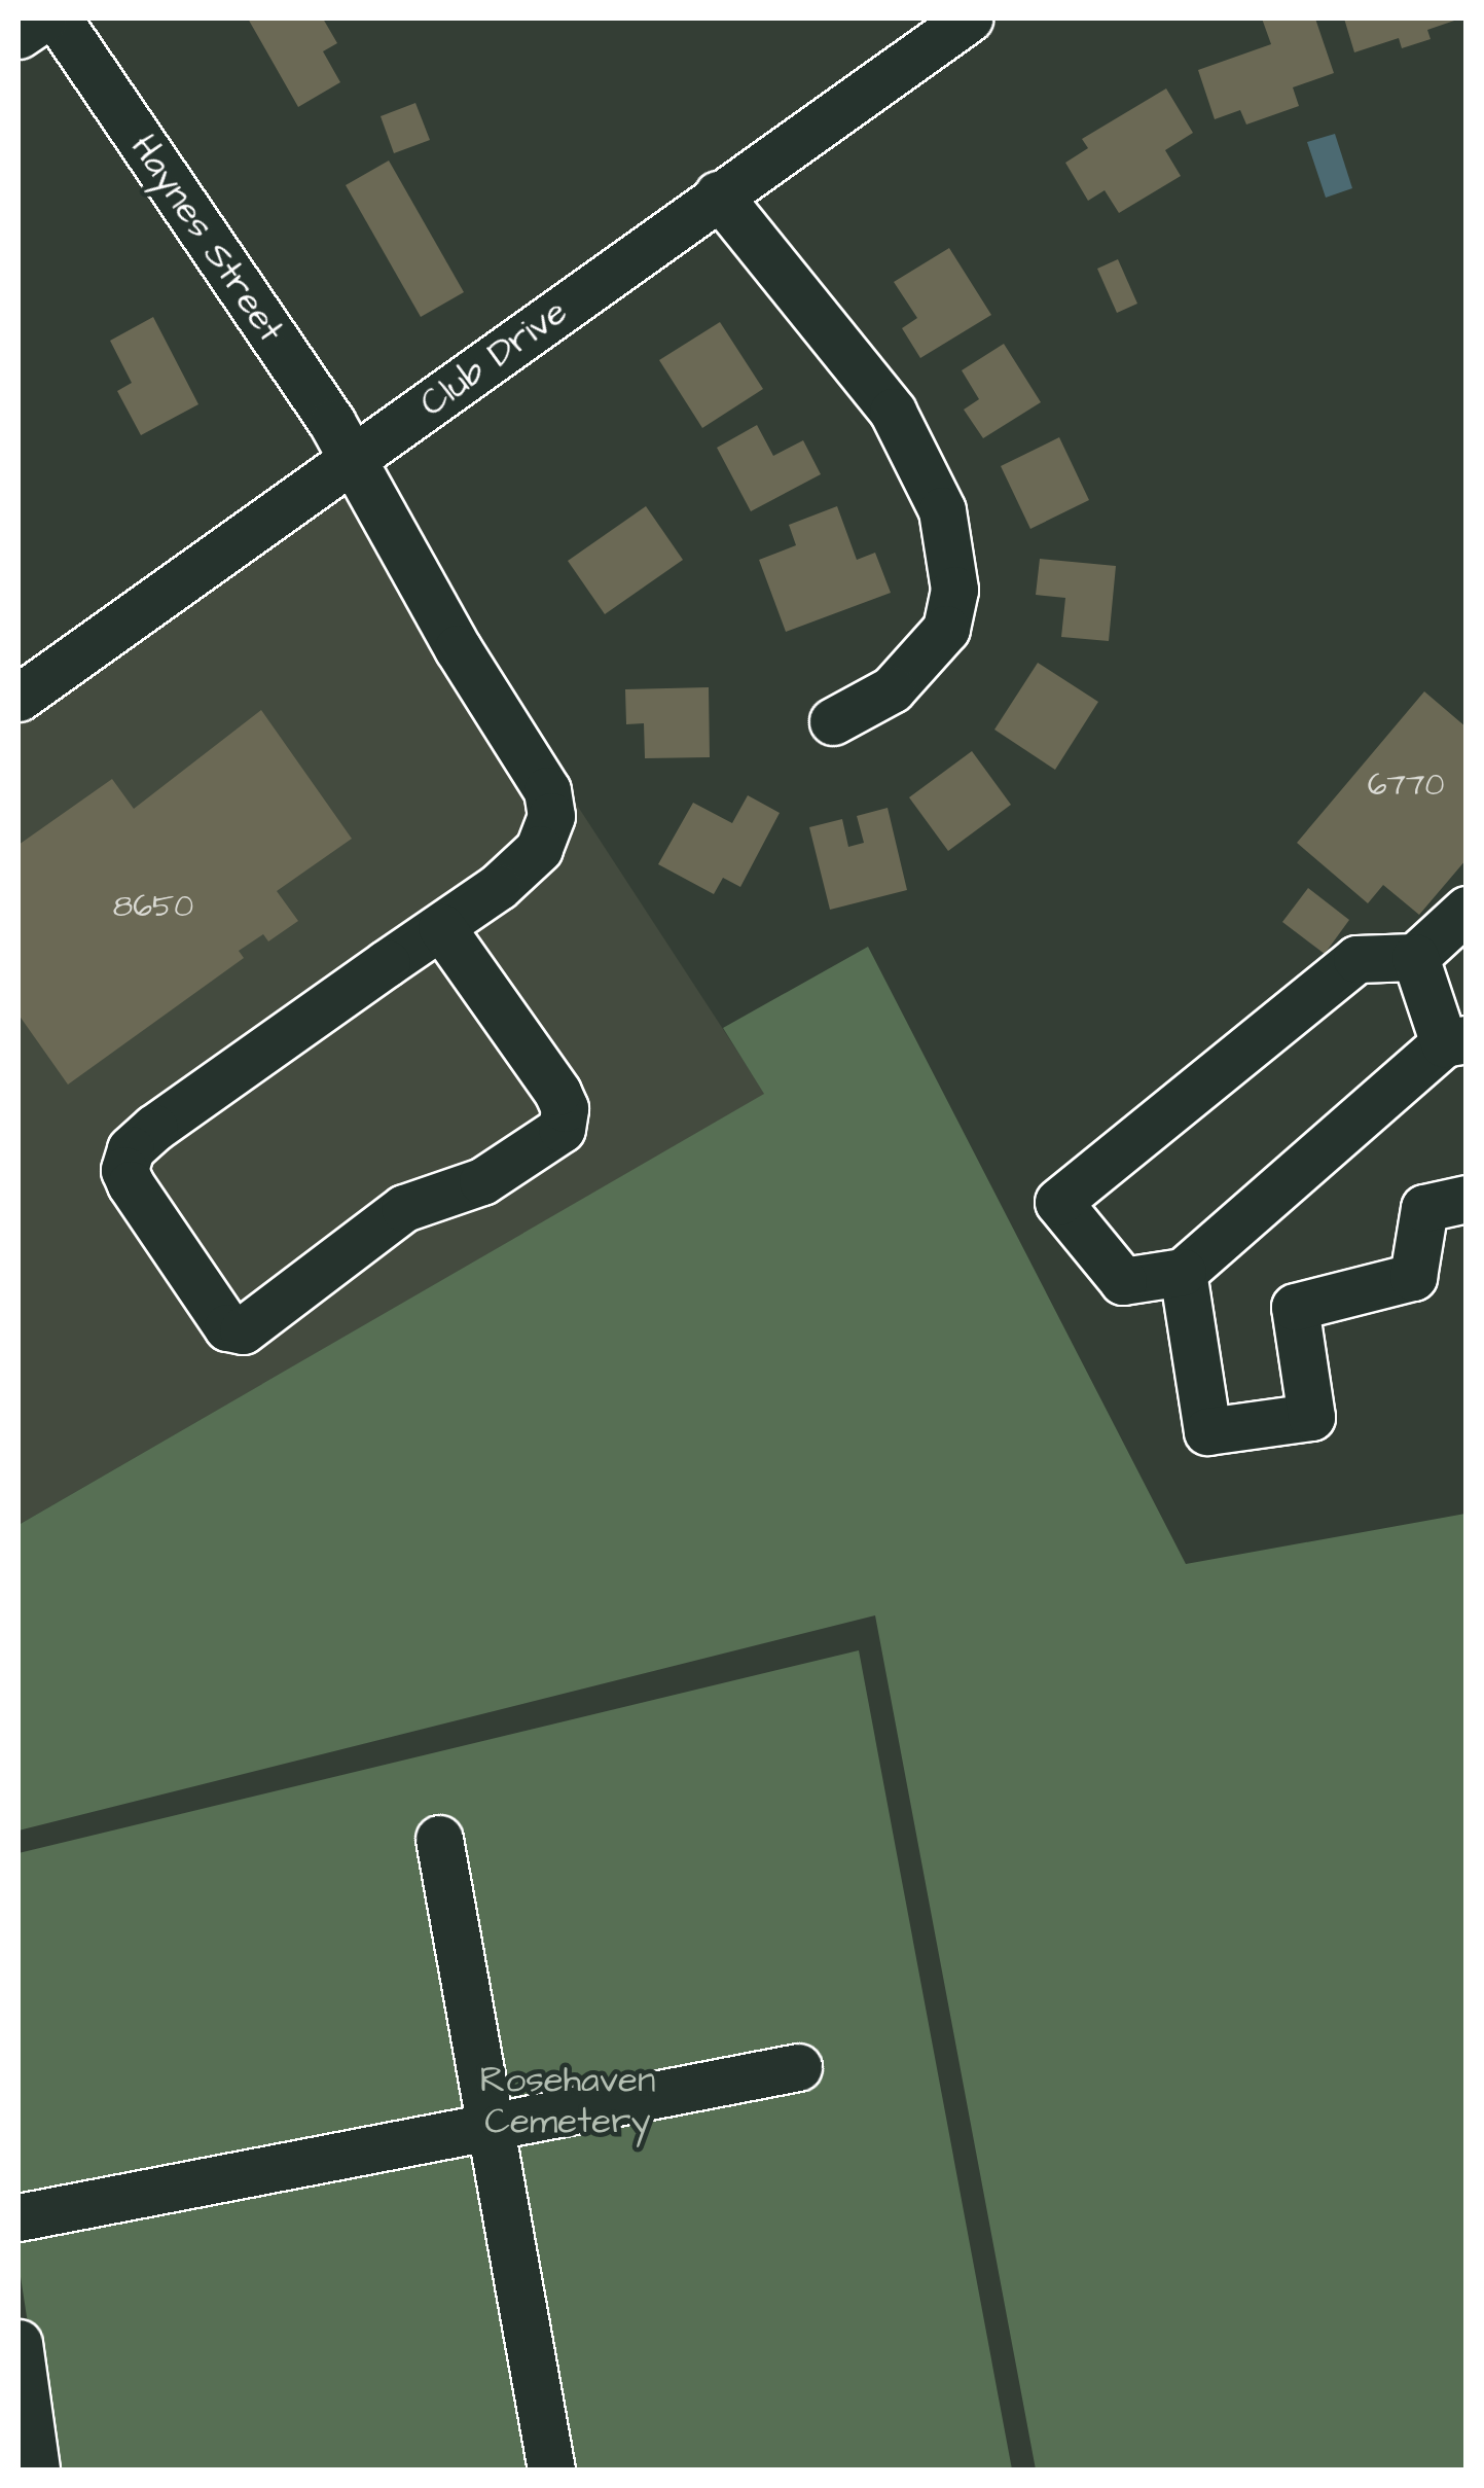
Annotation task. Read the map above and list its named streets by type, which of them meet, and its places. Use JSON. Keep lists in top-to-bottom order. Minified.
{"streets":{"street":["Haynes Street","Club Drive"]},"crossings":[["Haynes Street","Club Drive"]],"parks":["Rosehaven Cemetery"],"house_numbers":["6770","8650"]}
